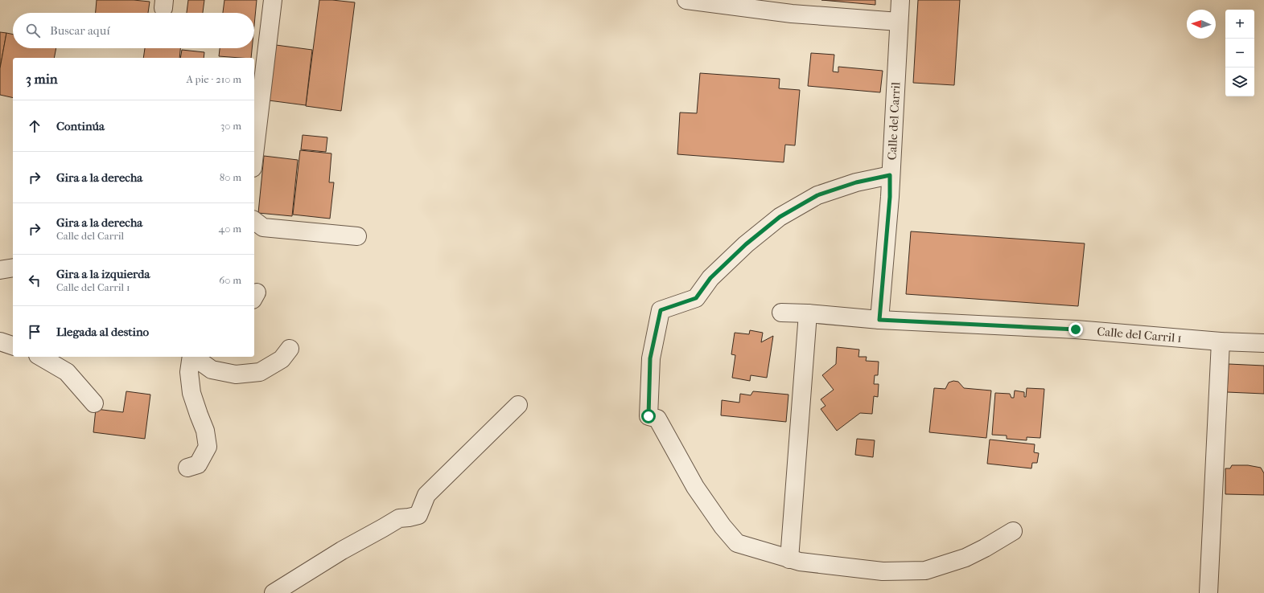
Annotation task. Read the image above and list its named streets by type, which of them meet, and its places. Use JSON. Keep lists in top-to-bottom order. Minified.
{"streets":{"street":["Calle del Carril","Calle del Carril 1"]},"crossings":[["Calle del Carril","Calle del Carril 1"]],"north":"left","page":{"map_buttons":["+","−"],"search":"Buscar aquí","heading":["3 min","A pie · 210 m"],"list":[["Continúa","30 m"],["Gira a la derecha","80 m"],["Gira a la derecha","Calle del Carril","40 m"],["Gira a la izquierda","Calle del Carril 1","60 m"],"Llegada al destino"]}}
